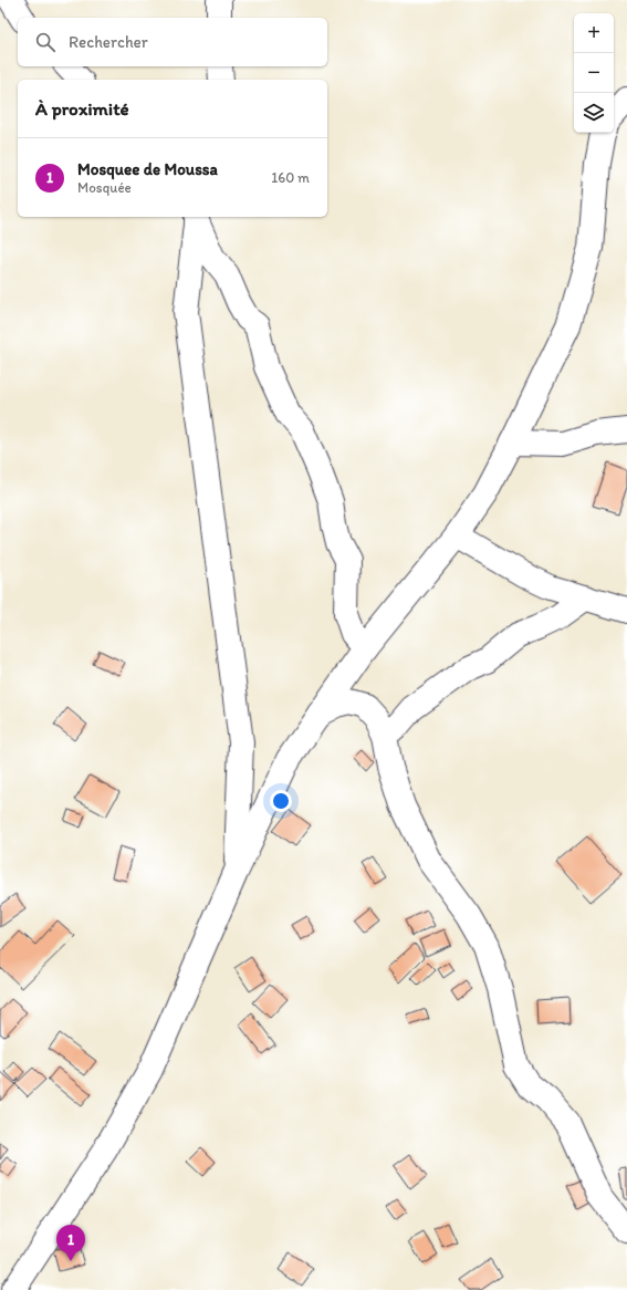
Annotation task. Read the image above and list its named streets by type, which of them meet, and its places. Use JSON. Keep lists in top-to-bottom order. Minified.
{"page":{"map_buttons":["+","−"],"search":"Rechercher","heading":"À proximité","list":[{"mark":"1","name":"Mosquee de Moussa","note":"Mosquée","value":"160 m"}],"pins":"1"}}
